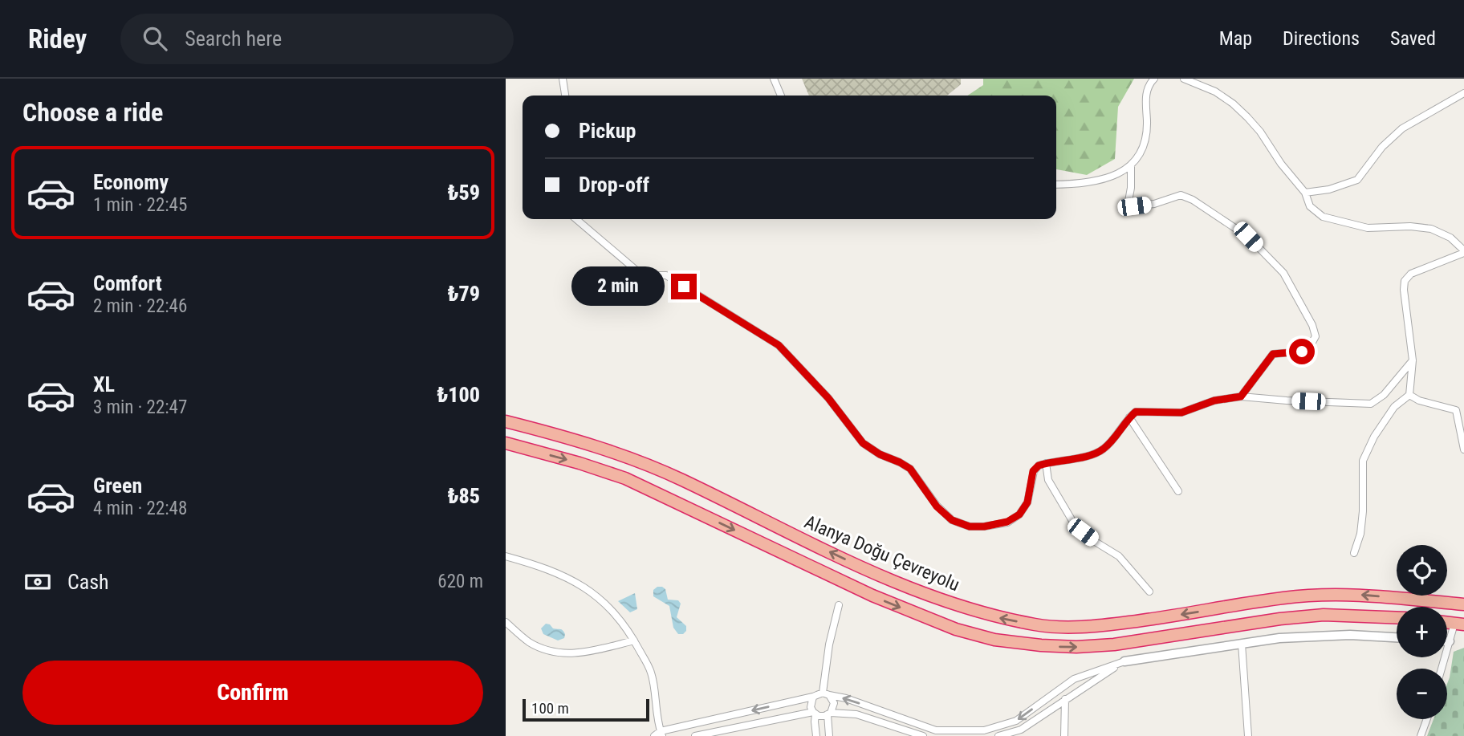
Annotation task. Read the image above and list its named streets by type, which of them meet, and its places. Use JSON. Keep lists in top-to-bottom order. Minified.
{"streets":{"highway":["Alanya Doğu Çevreyolu"]},"scale_bar":"100 m","page":{"header":"Ridey","search":"Search here","nav":["Map","Directions","Saved"],"heading":"Choose a ride","banner":["Pickup","Drop-off"],"list":[{"name":"Economy","note":"1 min · 22:45","value":"₺59"},{"name":"Comfort","note":"2 min · 22:46","value":"₺79"},{"name":"XL","note":"3 min · 22:47","value":"₺100"},{"name":"Green","note":"4 min · 22:48","value":"₺85"}],"bubble":"2 min","map_buttons":["+","−"],"pay":["Cash","620 m"],"buttons":"Confirm","scale":"100 m"}}
